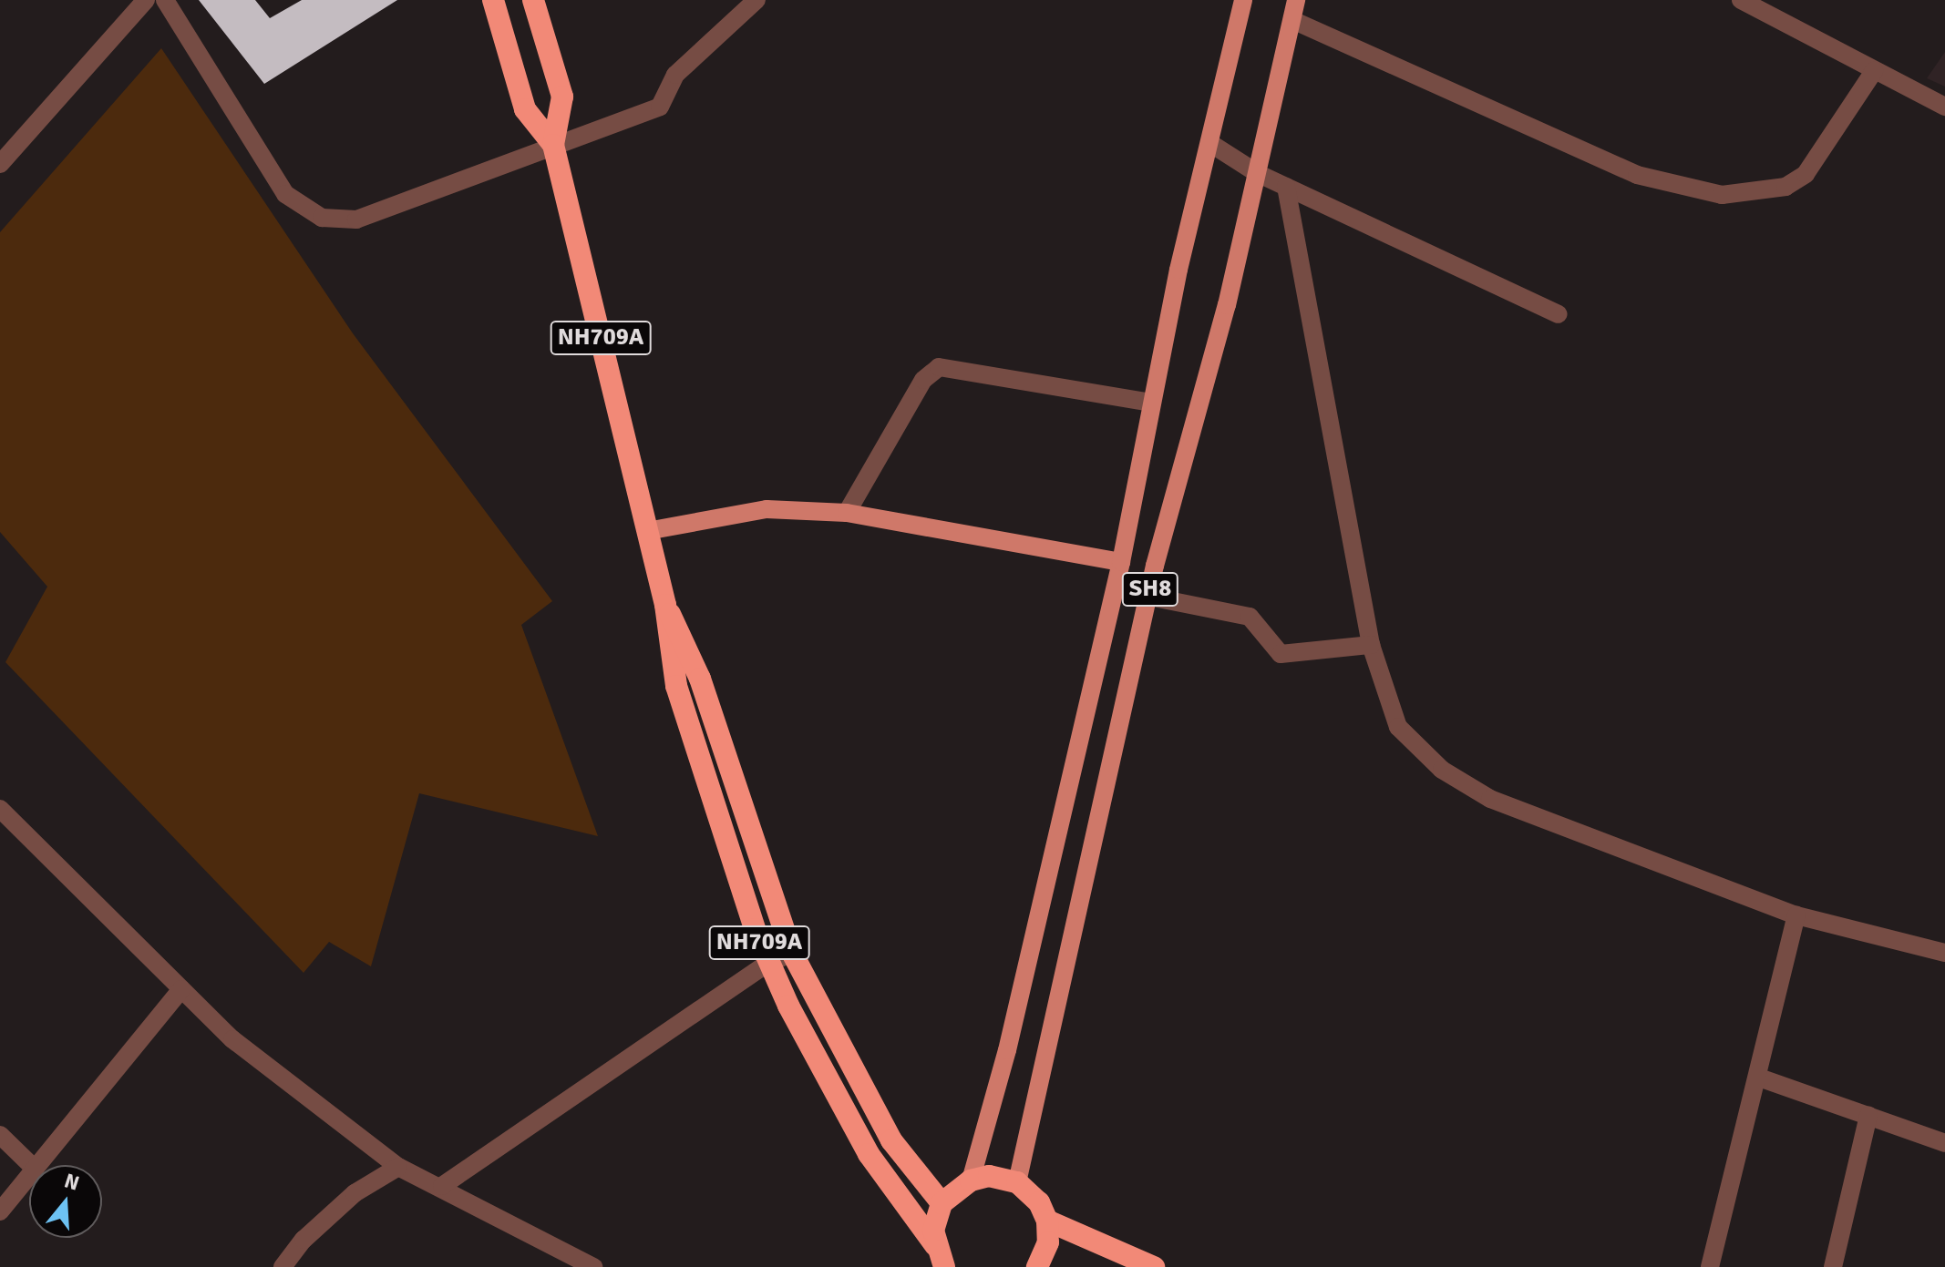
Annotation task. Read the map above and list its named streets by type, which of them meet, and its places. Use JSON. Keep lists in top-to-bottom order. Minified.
{"streets":{"highway":["NH709A"],"main road":["SH8"]},"north":"top"}
